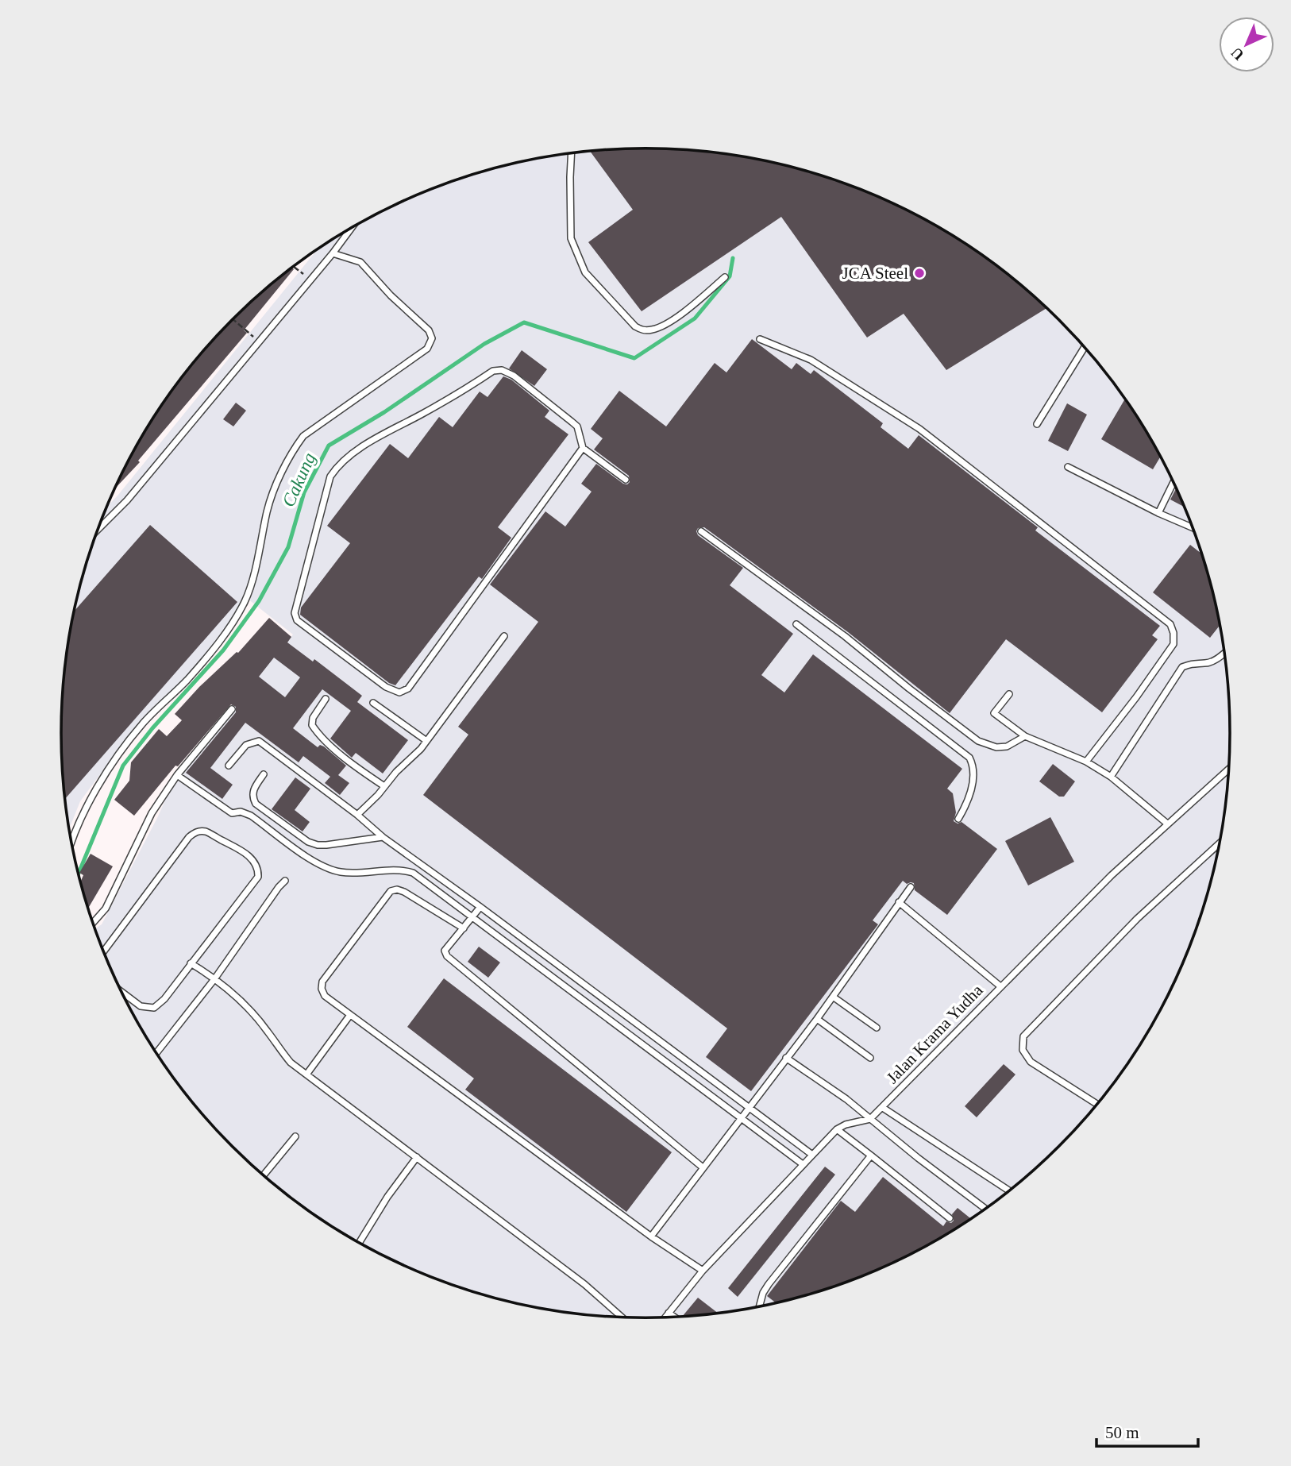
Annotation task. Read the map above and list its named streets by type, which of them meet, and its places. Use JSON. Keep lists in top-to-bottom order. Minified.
{"streets":{"lane":["Jalan Krama Yudha"]},"water":["Cakung"],"places":["JCA Steel"],"scale_bar":"50 m","north":"bottom left"}
